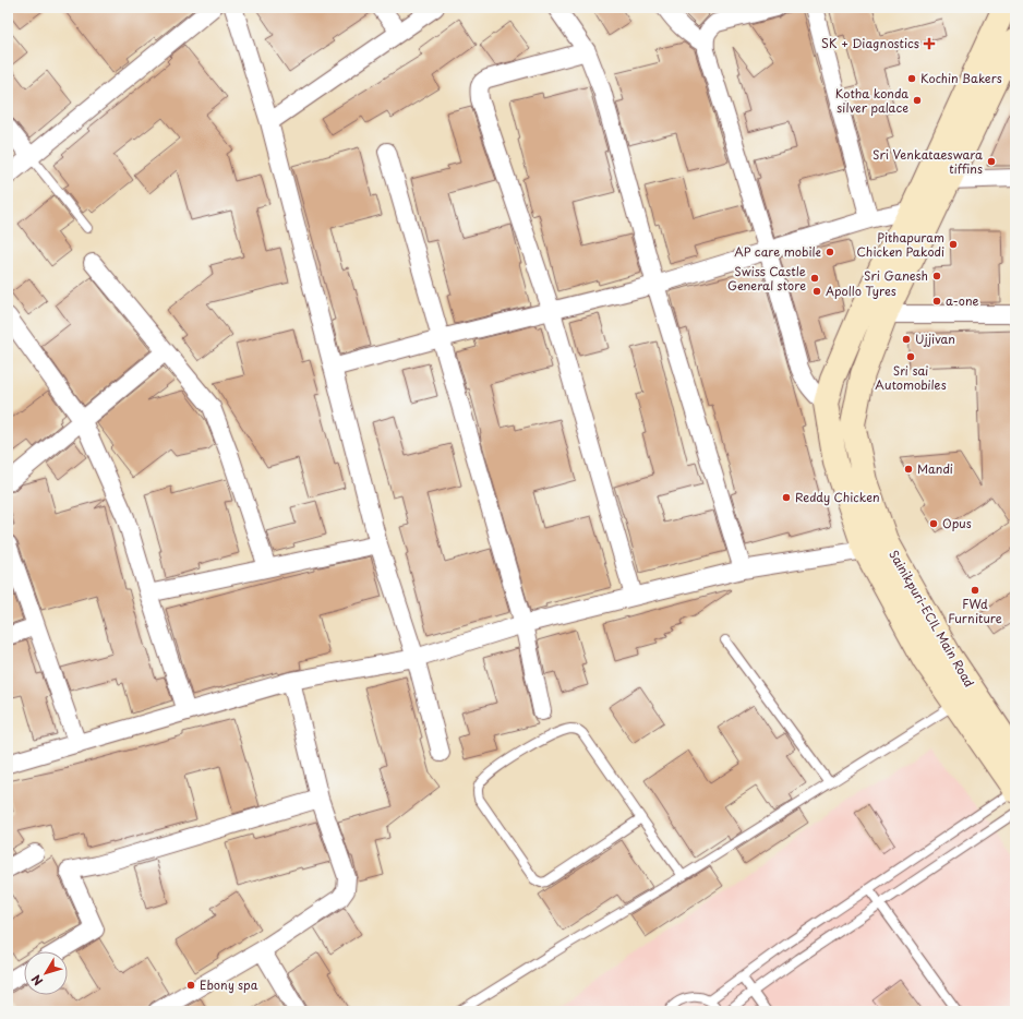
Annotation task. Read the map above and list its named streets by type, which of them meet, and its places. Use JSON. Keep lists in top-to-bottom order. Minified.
{"streets":{"main road":["Sainikpuri-ECIL Main Road"]},"places":{"health":["SK + Diagnostics"],"other":["Kochin Bakers","Kotha konda silver palace","Sri Venkataeswara tiffins","Pithapuram Chicken Pakodi","AP care mobile","Sri Ganesh","Swiss Castle General store","Apollo Tyres","a-one","Ujjivan","Sri sai Automobiles","Mandi","Reddy Chicken","Opus","FWd Furniture","Ebony spa"]},"north":"bottom left"}
